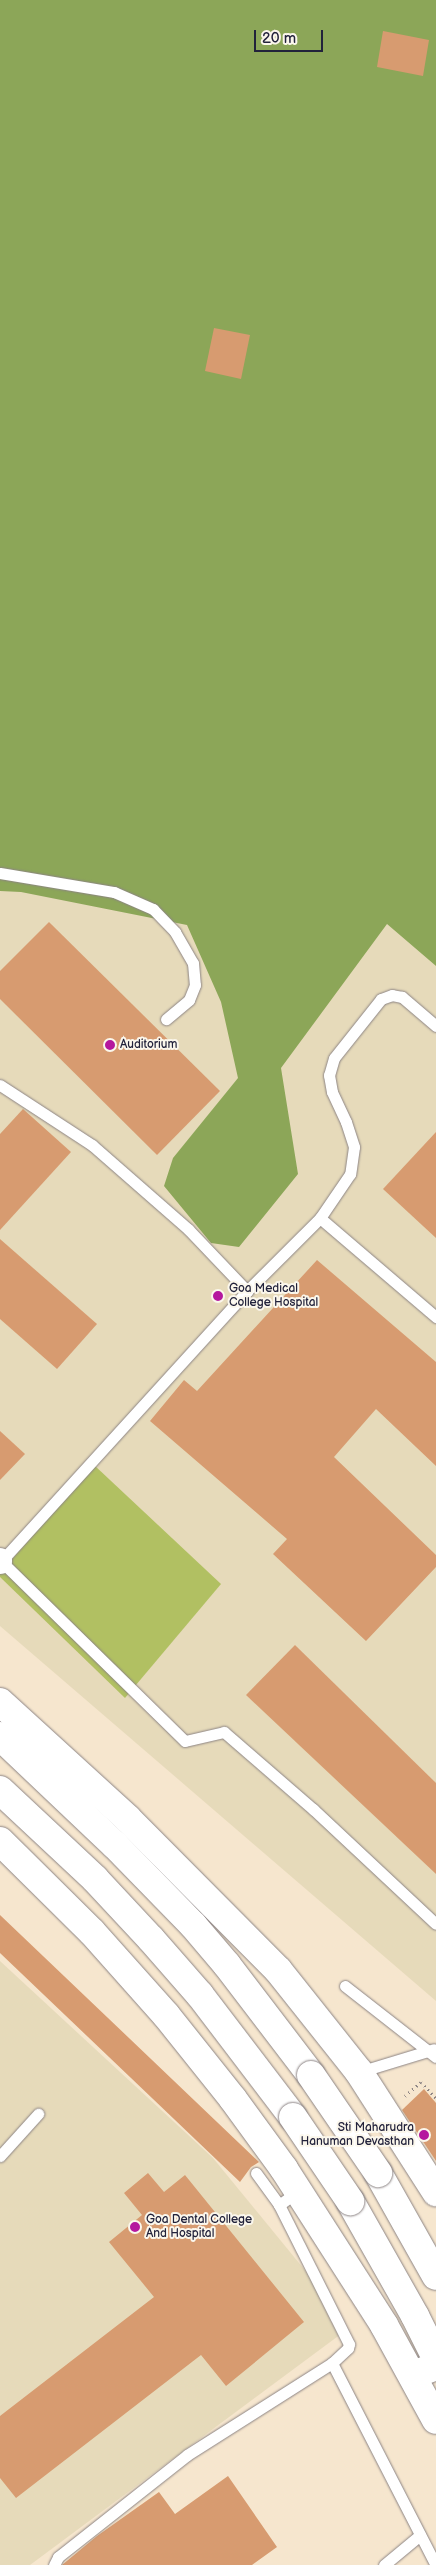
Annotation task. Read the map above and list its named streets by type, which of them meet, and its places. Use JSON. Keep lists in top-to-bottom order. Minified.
{"places":["Auditorium","Goa Medical College Hospital","Sti Maharudra Hanuman Devasthan","Goa Dental College And Hospital"],"scale_bar":"20 m"}
